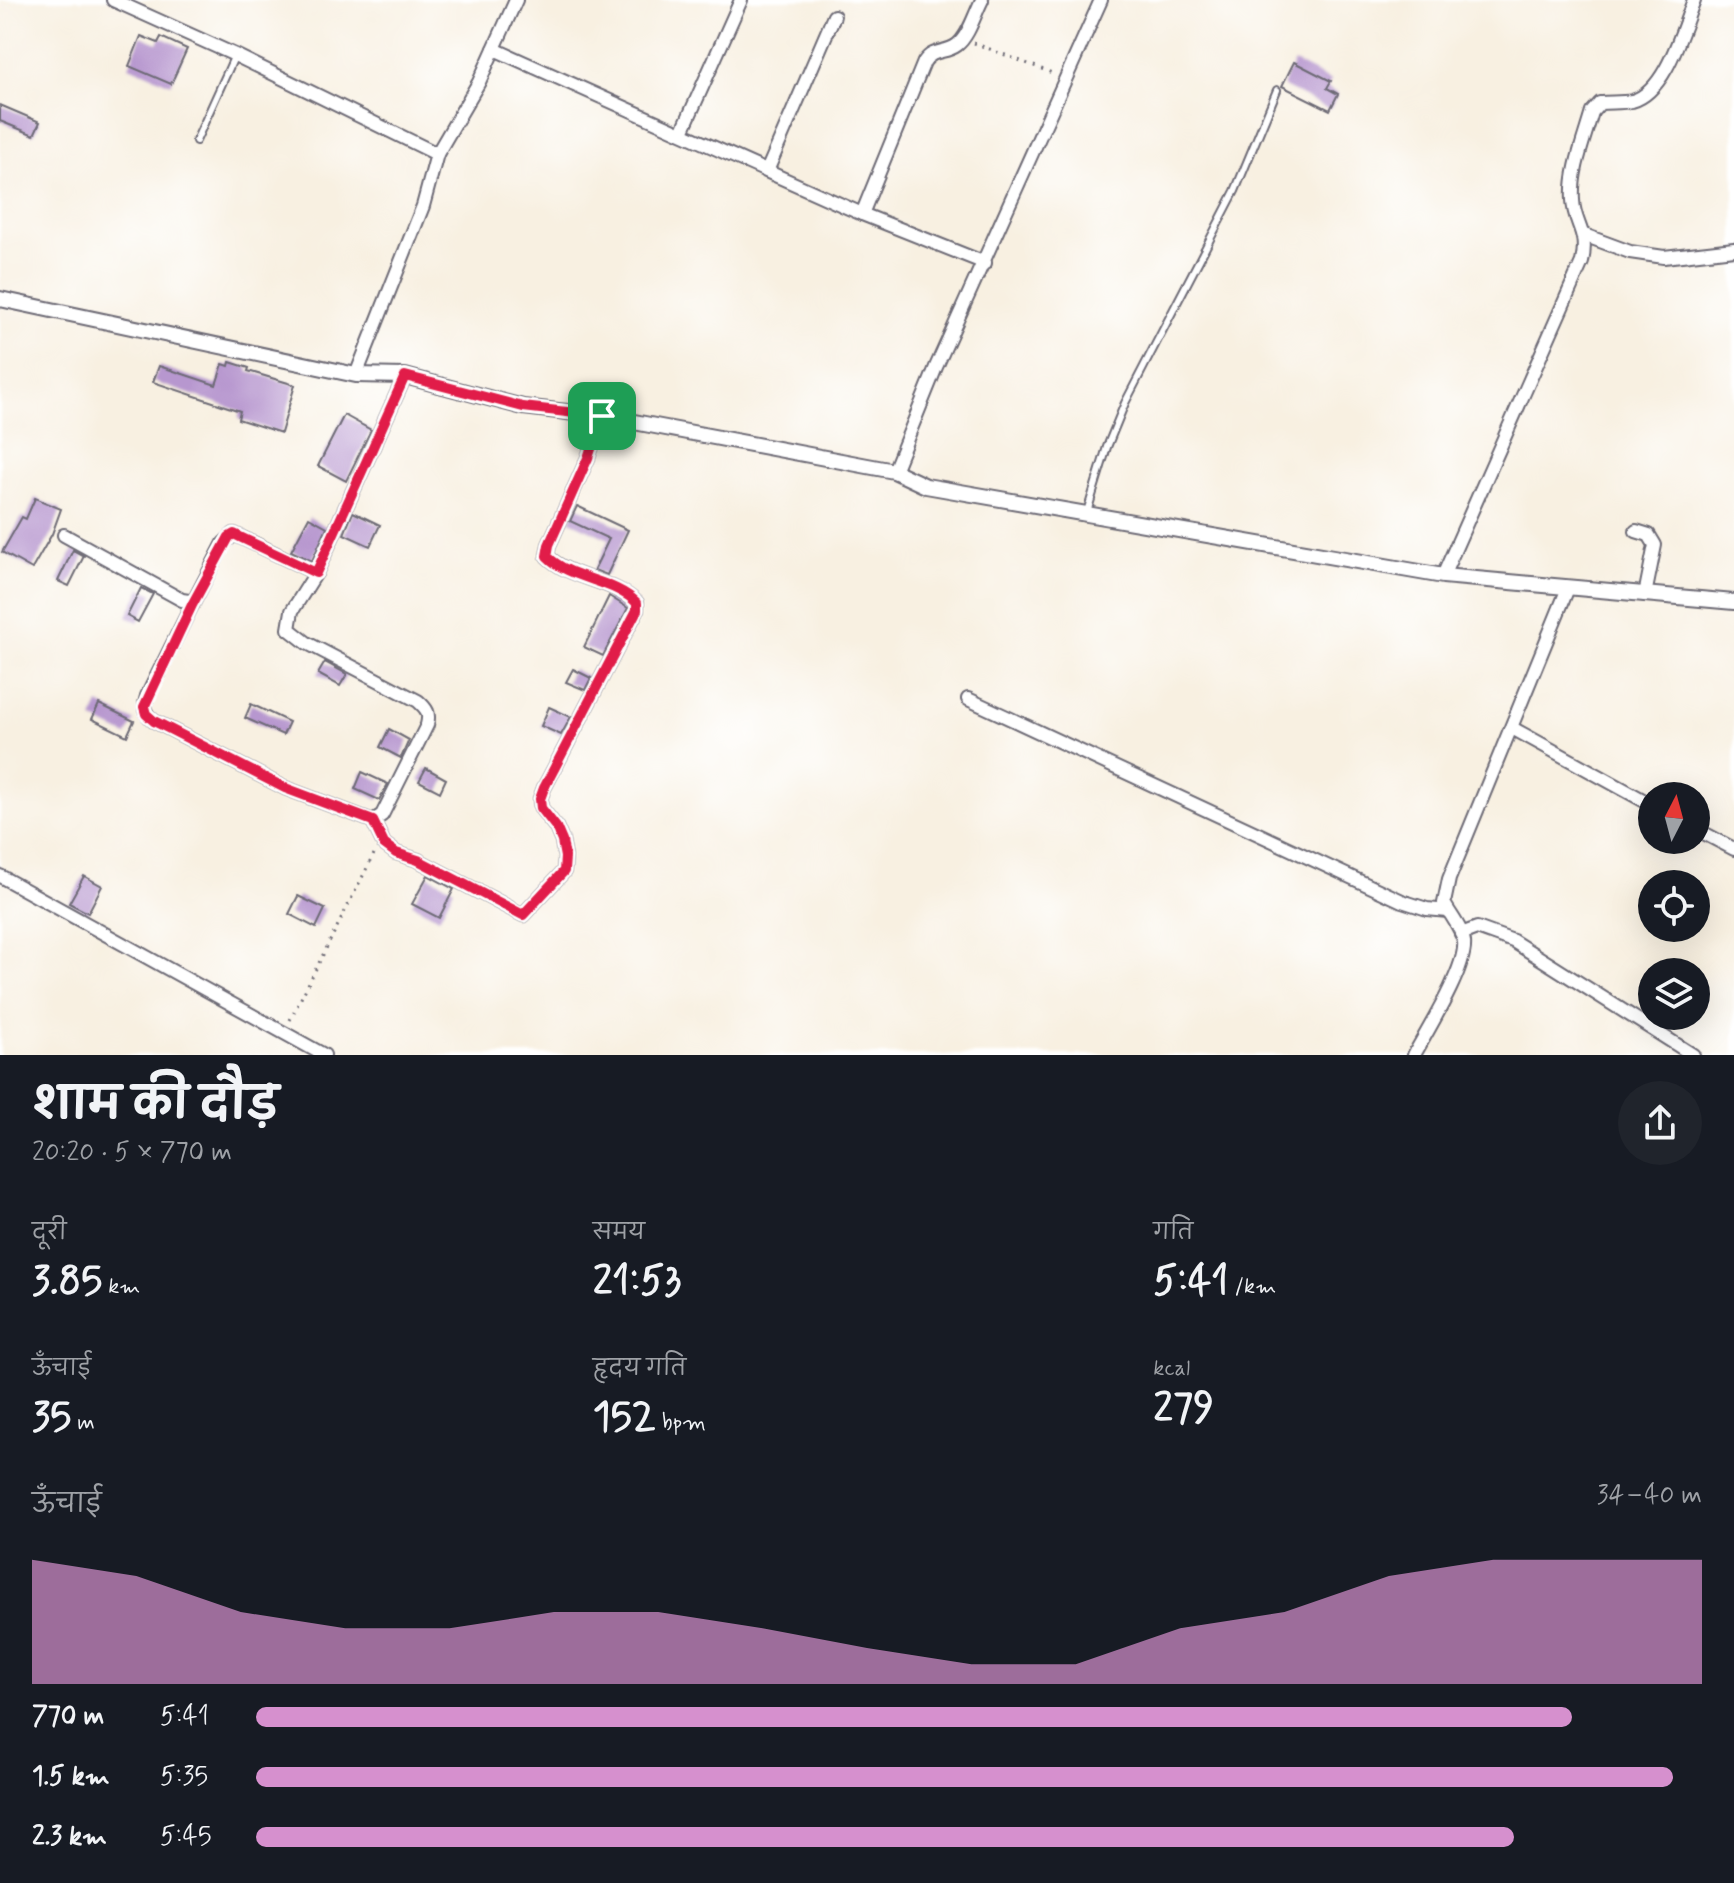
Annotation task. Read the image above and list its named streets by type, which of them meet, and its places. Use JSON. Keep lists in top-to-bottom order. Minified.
{"north":"top","page":{"heading":["शाम की दौड़","20:20 · 5 × 770 m"],"stats":[["दूरी","3.85 km"],["समय","21:53"],["गति","5:41 /km"],["ऊँचाई","35 m"],["हृदय गति","152 bpm"],["kcal","279"]],"chart":["ऊँचाई","34–40 m"],"list":[{"name":"770 m","note":"5:41"},{"name":"1.5 km","note":"5:35"},{"name":"2.3 km","note":"5:45"}]}}
